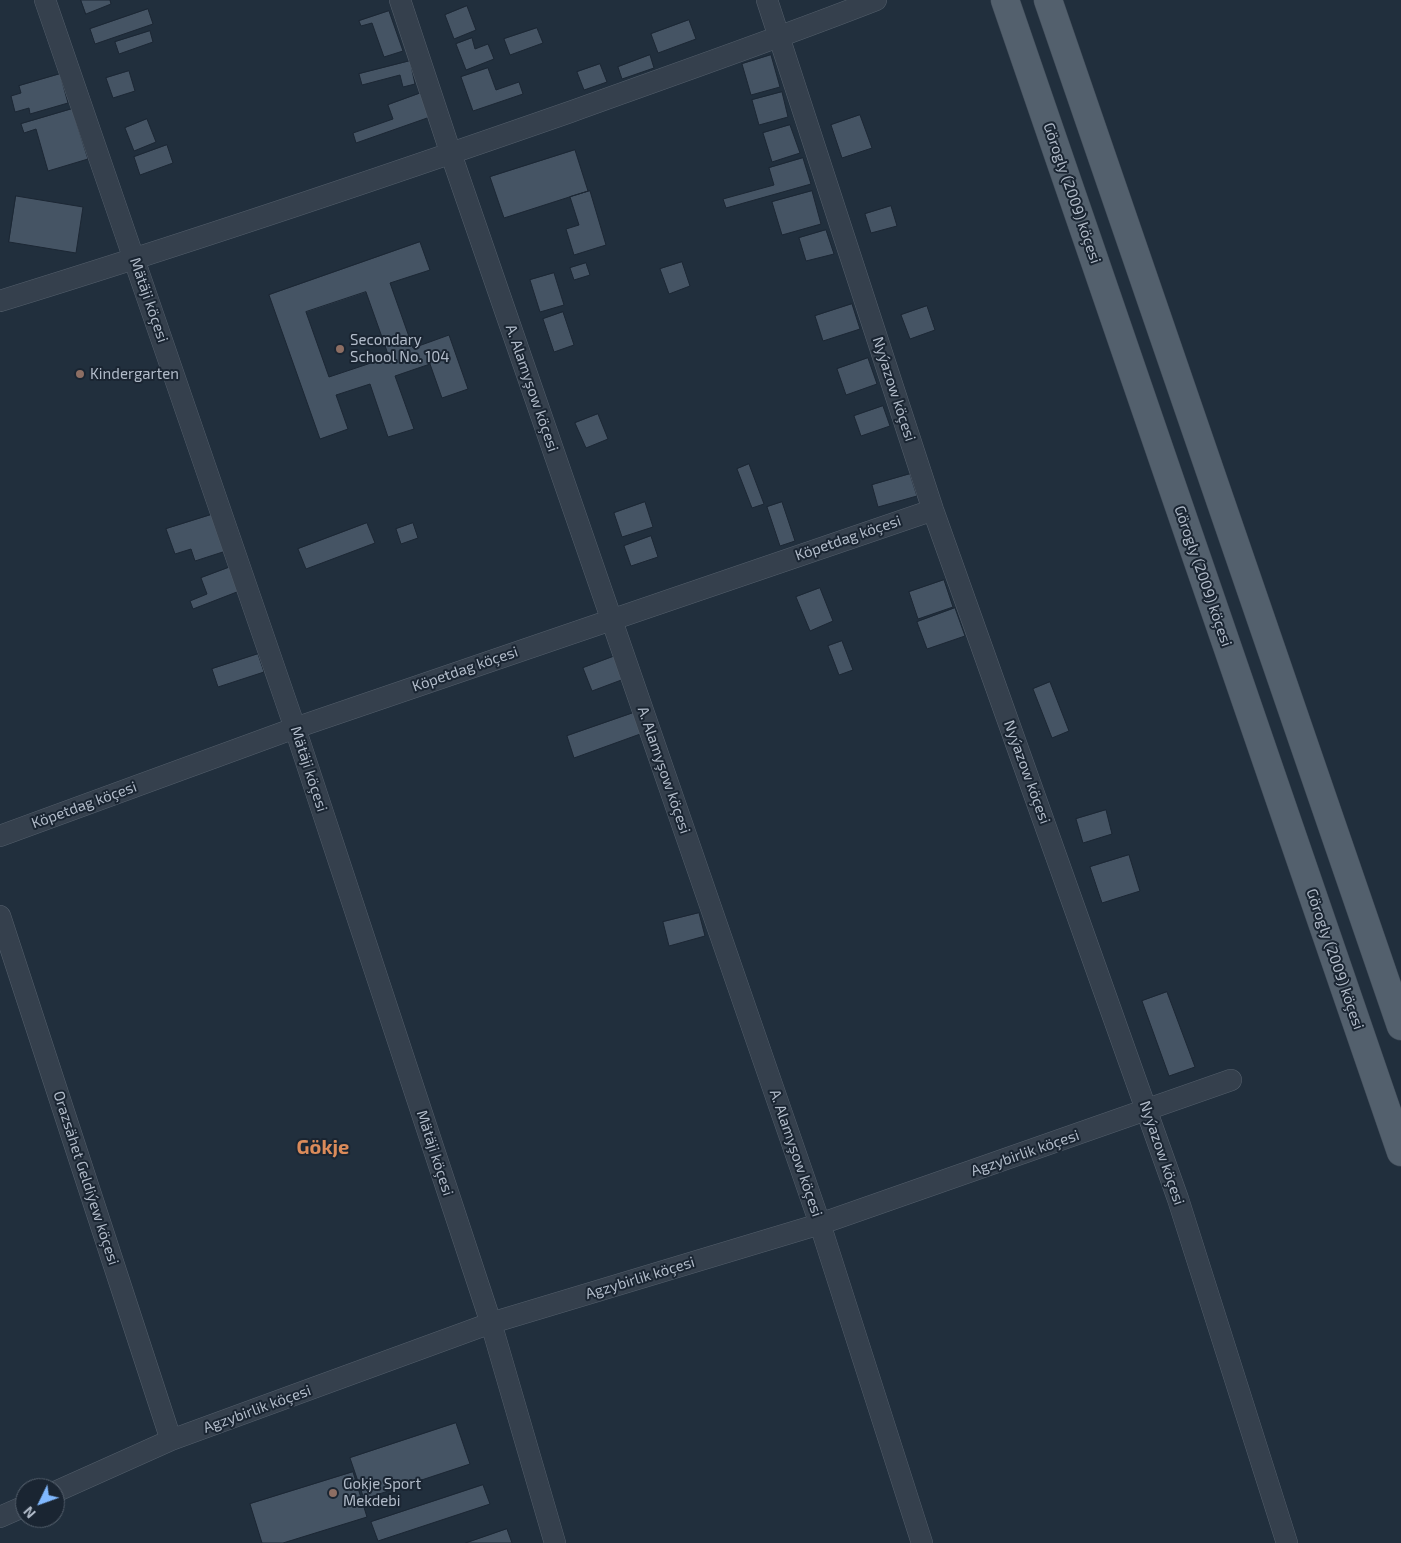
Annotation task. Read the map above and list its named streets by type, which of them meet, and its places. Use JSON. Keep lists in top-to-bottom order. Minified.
{"streets":{"main road":["Görogly (2009) köçesi"],"street":["Mätäji köçesi","A. Alamyşow köçesi","Nyýazow köçesi","Köpetdag köçesi","Agzybirlik köçesi","Orazsähet Geldiýew köçesi"]},"crossings":[["Mätäji köçesi","Köpetdag köçesi"],["Mätäji köçesi","Agzybirlik köçesi"],["A. Alamyşow köçesi","Köpetdag köçesi"],["A. Alamyşow köçesi","Agzybirlik köçesi"],["Nyýazow köçesi","Köpetdag köçesi"],["Nyýazow köçesi","Agzybirlik köçesi"],["Agzybirlik köçesi","Orazsähet Geldiýew köçesi"]],"districts":["Gökje"],"places":["Secondary School No. 104","Kindergarten","Gokje Sport Mekdebi"],"north":"bottom left"}
